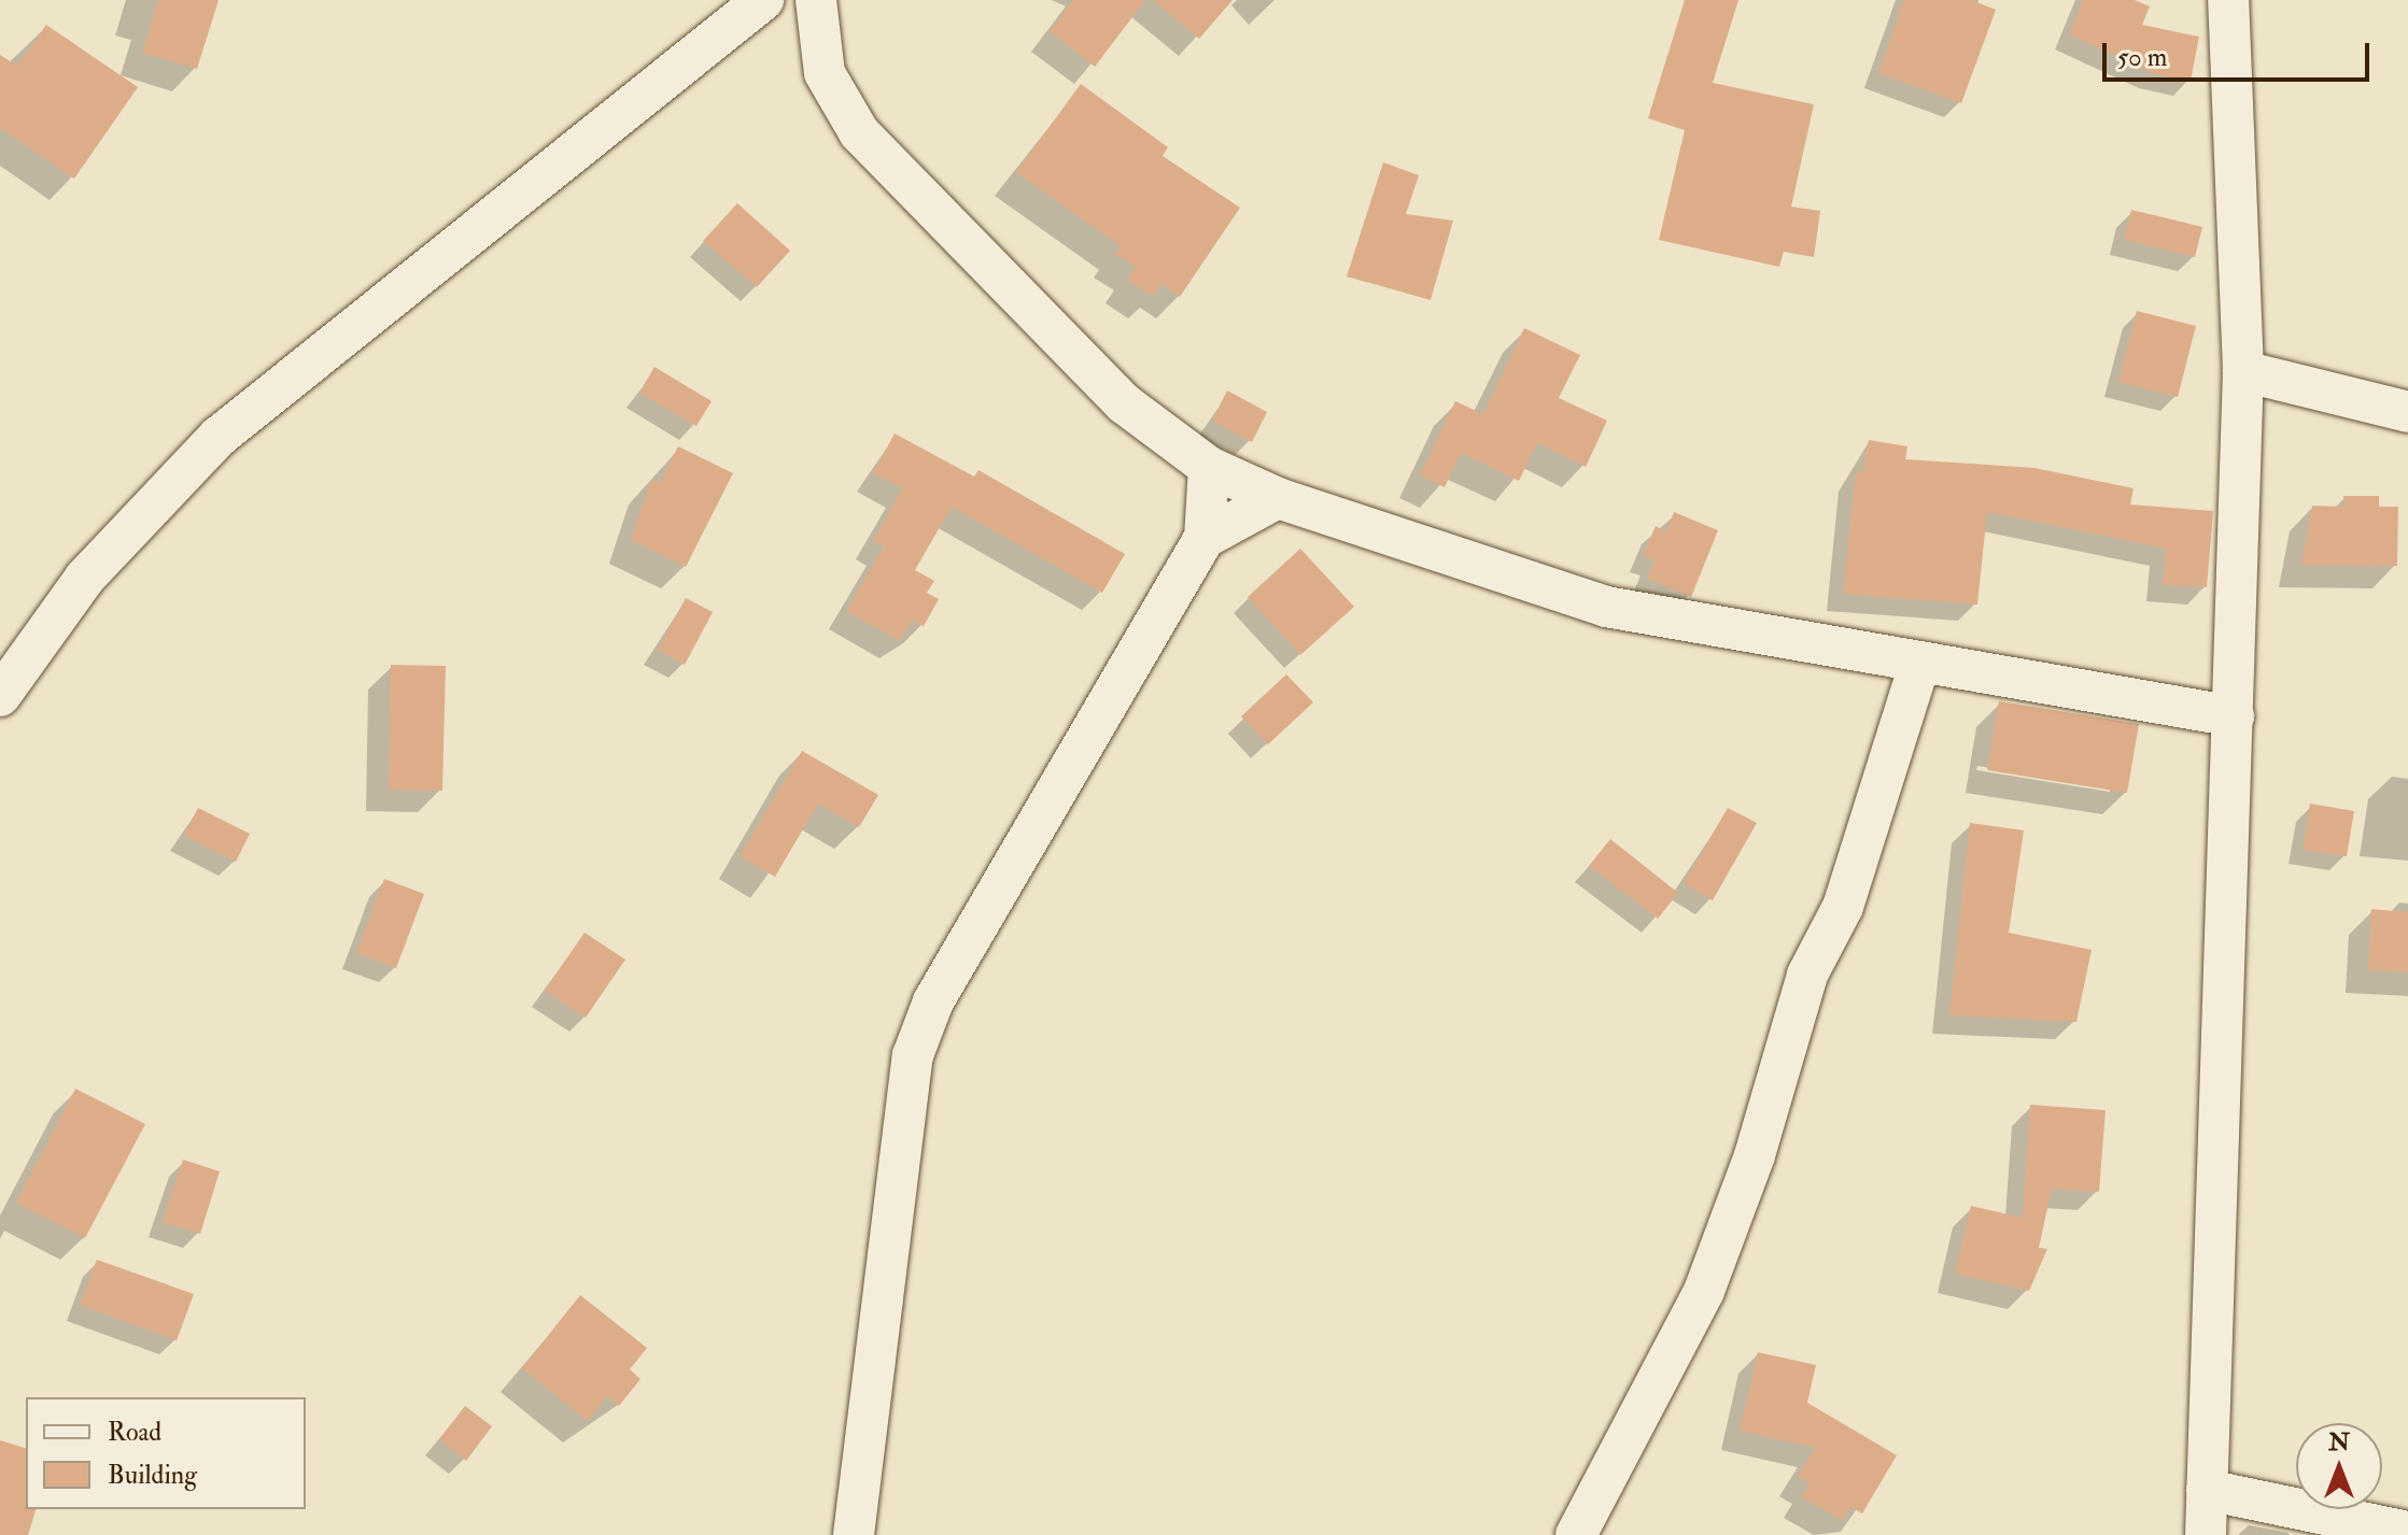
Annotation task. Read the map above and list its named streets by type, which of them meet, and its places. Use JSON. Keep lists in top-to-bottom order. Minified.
{"legend":["Road","Building"],"scale_bar":"50 m","north":"top"}
